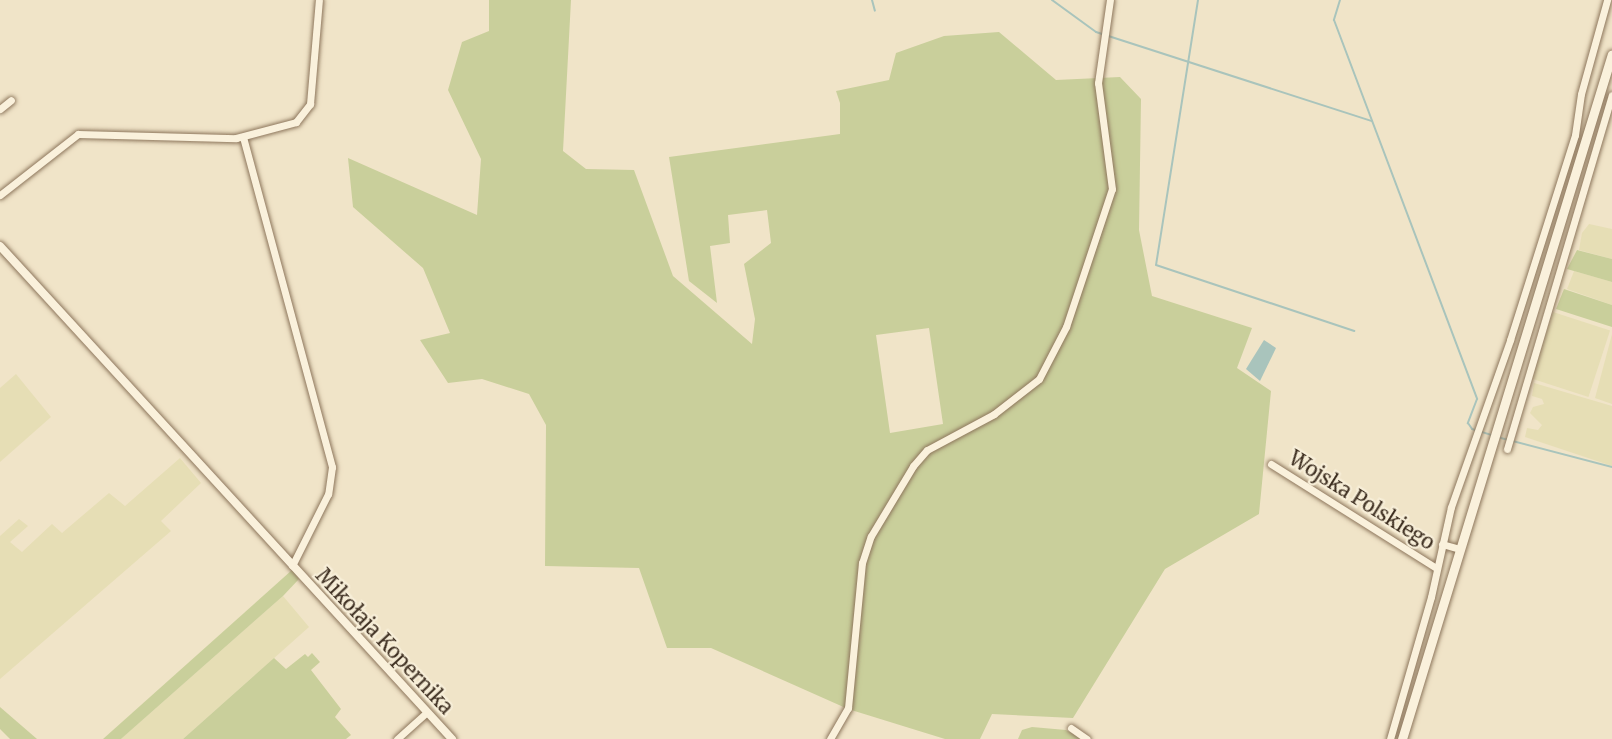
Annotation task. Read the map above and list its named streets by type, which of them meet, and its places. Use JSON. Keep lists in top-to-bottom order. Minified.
{"streets":{"street":["Wojska Polskiego","Mikołaja Kopernika"]}}
